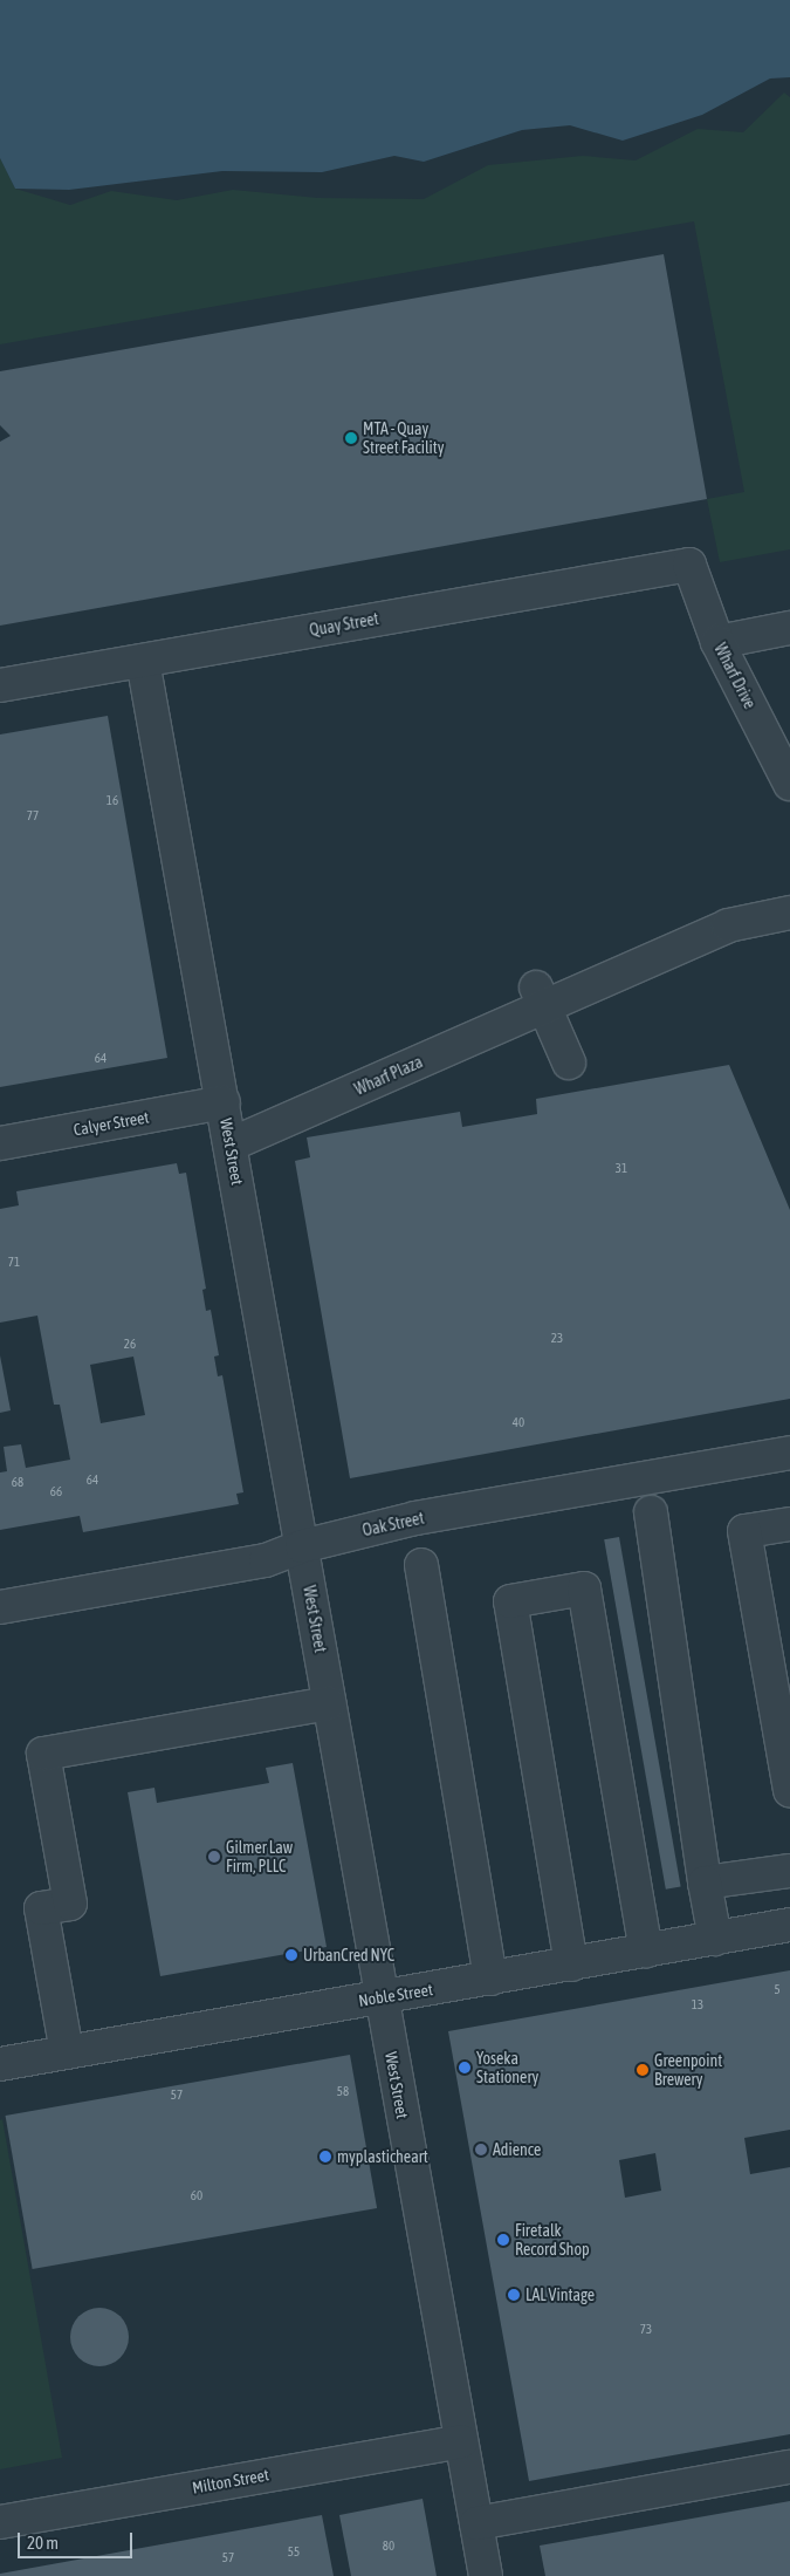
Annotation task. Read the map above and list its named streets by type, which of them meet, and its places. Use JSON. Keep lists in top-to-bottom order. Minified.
{"streets":{"street":["Quay Street","Wharf Drive","Wharf Plaza","Calyer Street","West Street","Oak Street","Noble Street","Milton Street"]},"crossings":[["Quay Street","Wharf Drive"],["Quay Street","West Street"],["Wharf Plaza","West Street"],["Calyer Street","West Street"],["West Street","Oak Street"],["West Street","Noble Street"],["West Street","Milton Street"]],"places":["MTA - Quay Street Facility","Gilmer Law Firm, PLLC","UrbanCred NYC","Yoseka Stationery","Greenpoint Brewery","Adience","myplasticheart","Firetalk Record Shop","LAL Vintage"],"house_numbers":["16","77","64","31","71","23","26","40","64","68","66","5","13","58","57","60","73","80","55","57"],"scale_bar":"20 m"}
